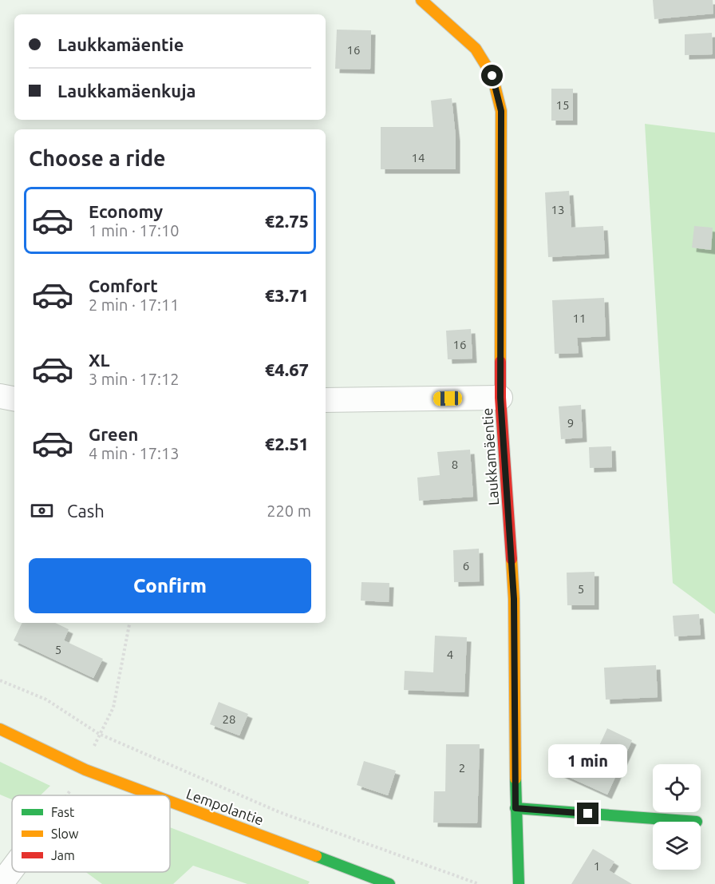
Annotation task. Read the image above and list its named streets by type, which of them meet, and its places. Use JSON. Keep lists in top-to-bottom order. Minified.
{"streets":{"street":["Laukkamäentie","Lempolantie"]},"house_numbers":["16","15","14","13","11","16","9","8","6","5","5","4","28","2","1"],"legend":["Fast","Slow","Jam"],"page":{"banner":["Laukkamäentie","Laukkamäenkuja"],"heading":"Choose a ride","list":[{"name":"Economy","note":"1 min · 17:10","value":"€2.75"},{"name":"Comfort","note":"2 min · 17:11","value":"€3.71"},{"name":"XL","note":"3 min · 17:12","value":"€4.67"},{"name":"Green","note":"4 min · 17:13","value":"€2.51"}],"pay":["Cash","220 m"],"buttons":"Confirm","bubble":"1 min"}}
